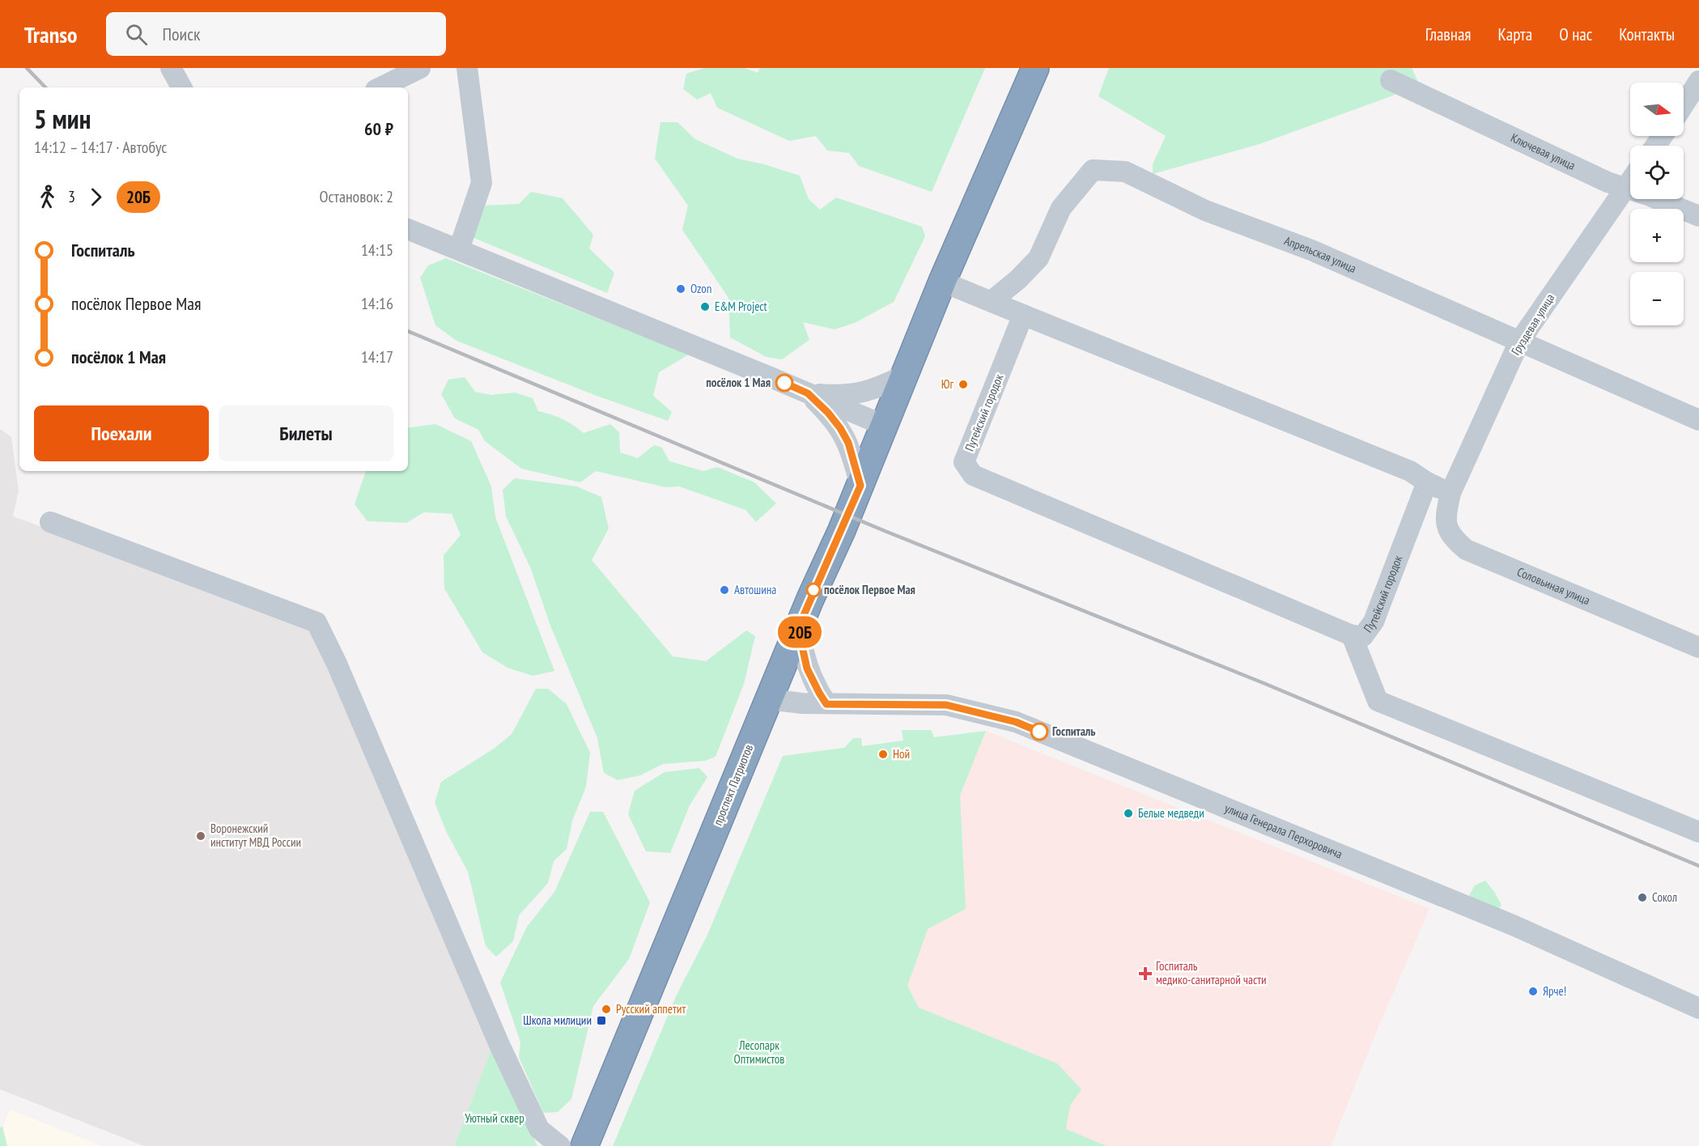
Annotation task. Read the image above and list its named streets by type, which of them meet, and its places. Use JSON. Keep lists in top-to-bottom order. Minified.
{"streets":{"highway":["проспект Патриотов"],"street":["Ключевая улица","Апрельская улица","Груздевая улица","Путейский городок","Соловьиная улица","улица Генерала Перхоровича"]},"crossings":[["Ключевая улица","Груздевая улица"],["Апрельская улица","Груздевая улица"],["Груздевая улица","Соловьиная улица"],["проспект Патриотов","улица Генерала Перхоровича"]],"parks":["Лесопарк Оптимистов","Уютный сквер"],"places":{"other":["Ozon","E&M Project","посёлок 1 Мая","Юг","Автошина","посёлок Первое Мая","Госпиталь","Ной","Белые медведи","Воронежский институт МВД России","Сокол","Ярче!","Русский аппетит"],"health":["Госпиталь медико-санитарной части"],"transit":["Школа милиции"]},"lines":["bus line 20Б"],"north":"right","page":{"header":"Transo","search":"Поиск","nav":["Главная","Карта","О нас","Контакты"],"on_map":"20Б","map_buttons":["+","−"],"heading":["5 мин","14:12 – 14:17 · Автобус","60 ₽"],"legs":["3","20Б","Остановок: 2"],"list":[{"name":"Госпиталь","value":"14:15"},{"name":"посёлок Первое Мая","value":"14:16"},{"name":"посёлок 1 Мая","value":"14:17"}],"buttons":["Поехали","Билеты"]}}
